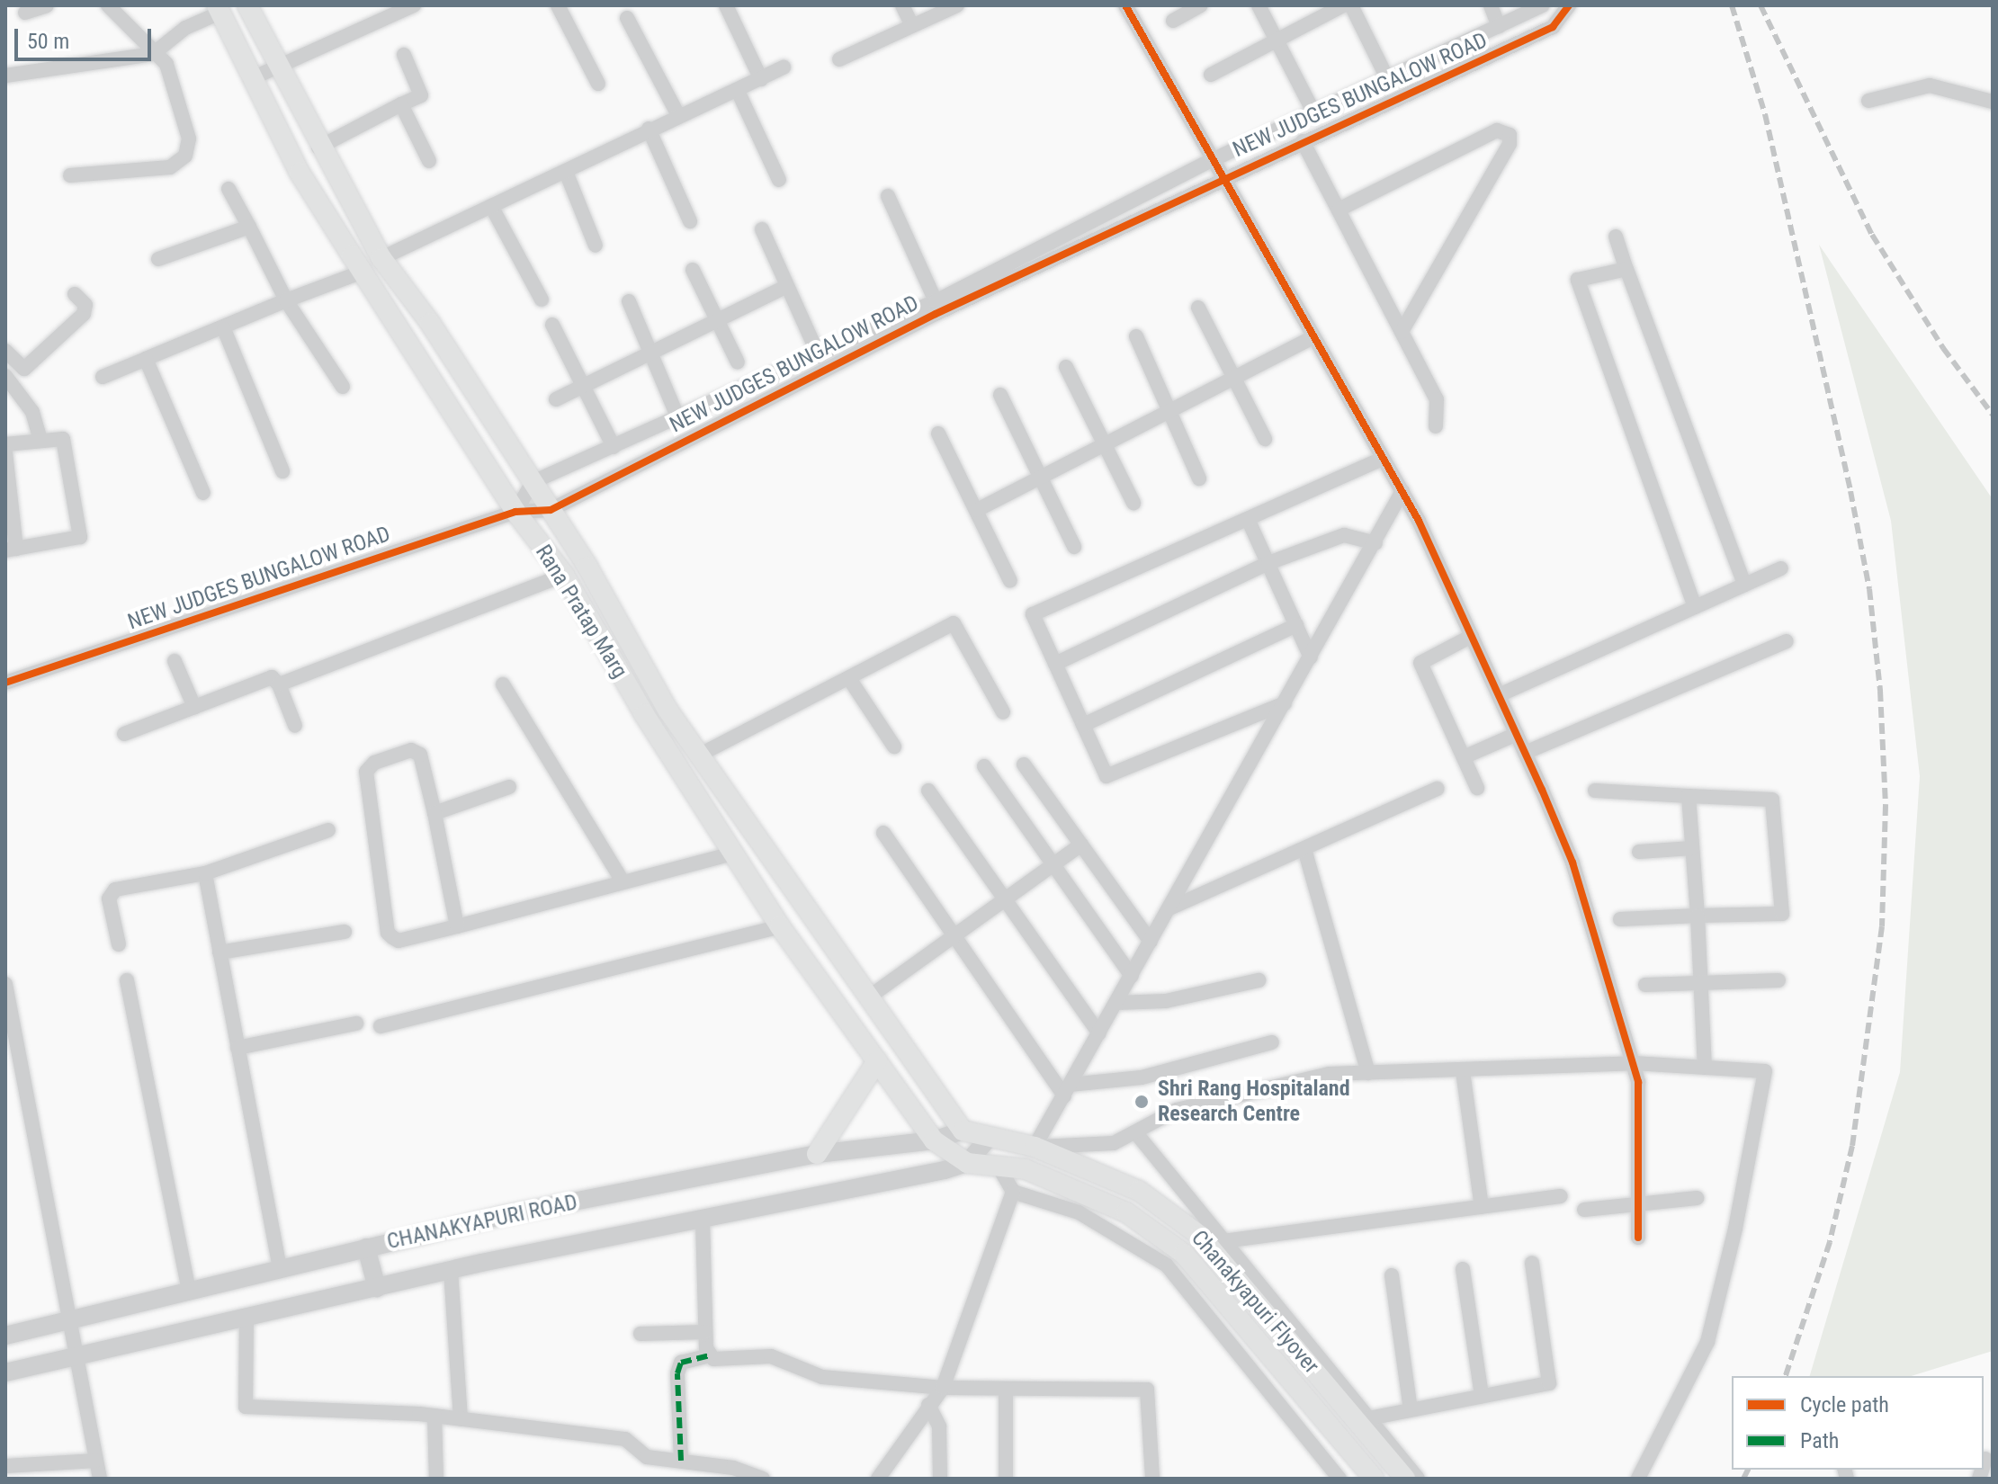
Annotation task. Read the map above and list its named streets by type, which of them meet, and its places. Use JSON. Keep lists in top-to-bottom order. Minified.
{"streets":{"main road":["Rana Pratap Marg","Chanakyapuri Flyover"],"street":["NEW JUDGES BUNGALOW ROAD","CHANAKYAPURI ROAD"]},"crossings":[["NEW JUDGES BUNGALOW ROAD","Rana Pratap Marg"],["Rana Pratap Marg","CHANAKYAPURI ROAD"],["Rana Pratap Marg","Chanakyapuri Flyover"]],"places":["Shri Rang Hospitaland Research Centre"],"legend":["Cycle path","Path"],"scale_bar":"50 m"}
